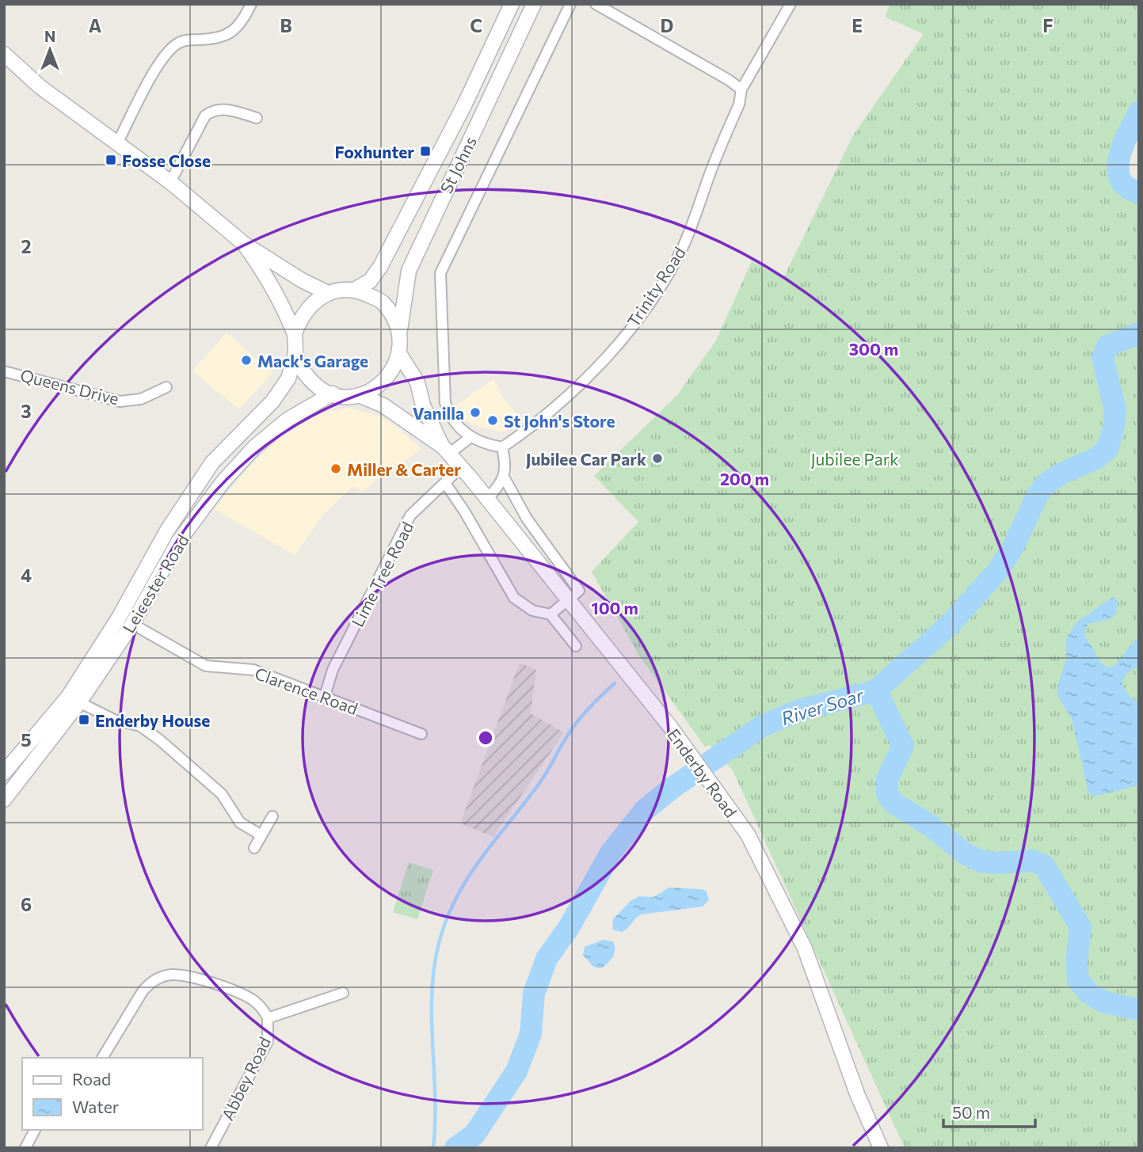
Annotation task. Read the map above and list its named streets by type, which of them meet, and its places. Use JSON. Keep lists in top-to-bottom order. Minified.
{"streets":{"main road":["St Johns","Leicester Road","Enderby Road"],"street":["Trinity Road","Queens Drive","Lime Tree Road","Clarence Road","Abbey Road"]},"crossings":[["St Johns","Leicester Road"],["St Johns","Enderby Road"],["Lime Tree Road","Clarence Road"],["Lime Tree Road","Enderby Road"],["Leicester Road","Clarence Road"],["Leicester Road","Enderby Road"]],"water":["River Soar"],"parks":["Jubilee Park"],"places":{"transit":["Foxhunter","Fosse Close","Enderby House"],"other":["Mack's Garage","Vanilla","St John's Store","Jubilee Car Park","Miller & Carter"]},"legend":["Road","Water"],"scale_bar":"50 m","north":"top","grid":{"columns":["A","B","C","D","E","F"],"rows":["2","3","4","5","6"]},"rings":["300 m","200 m","100 m"]}
